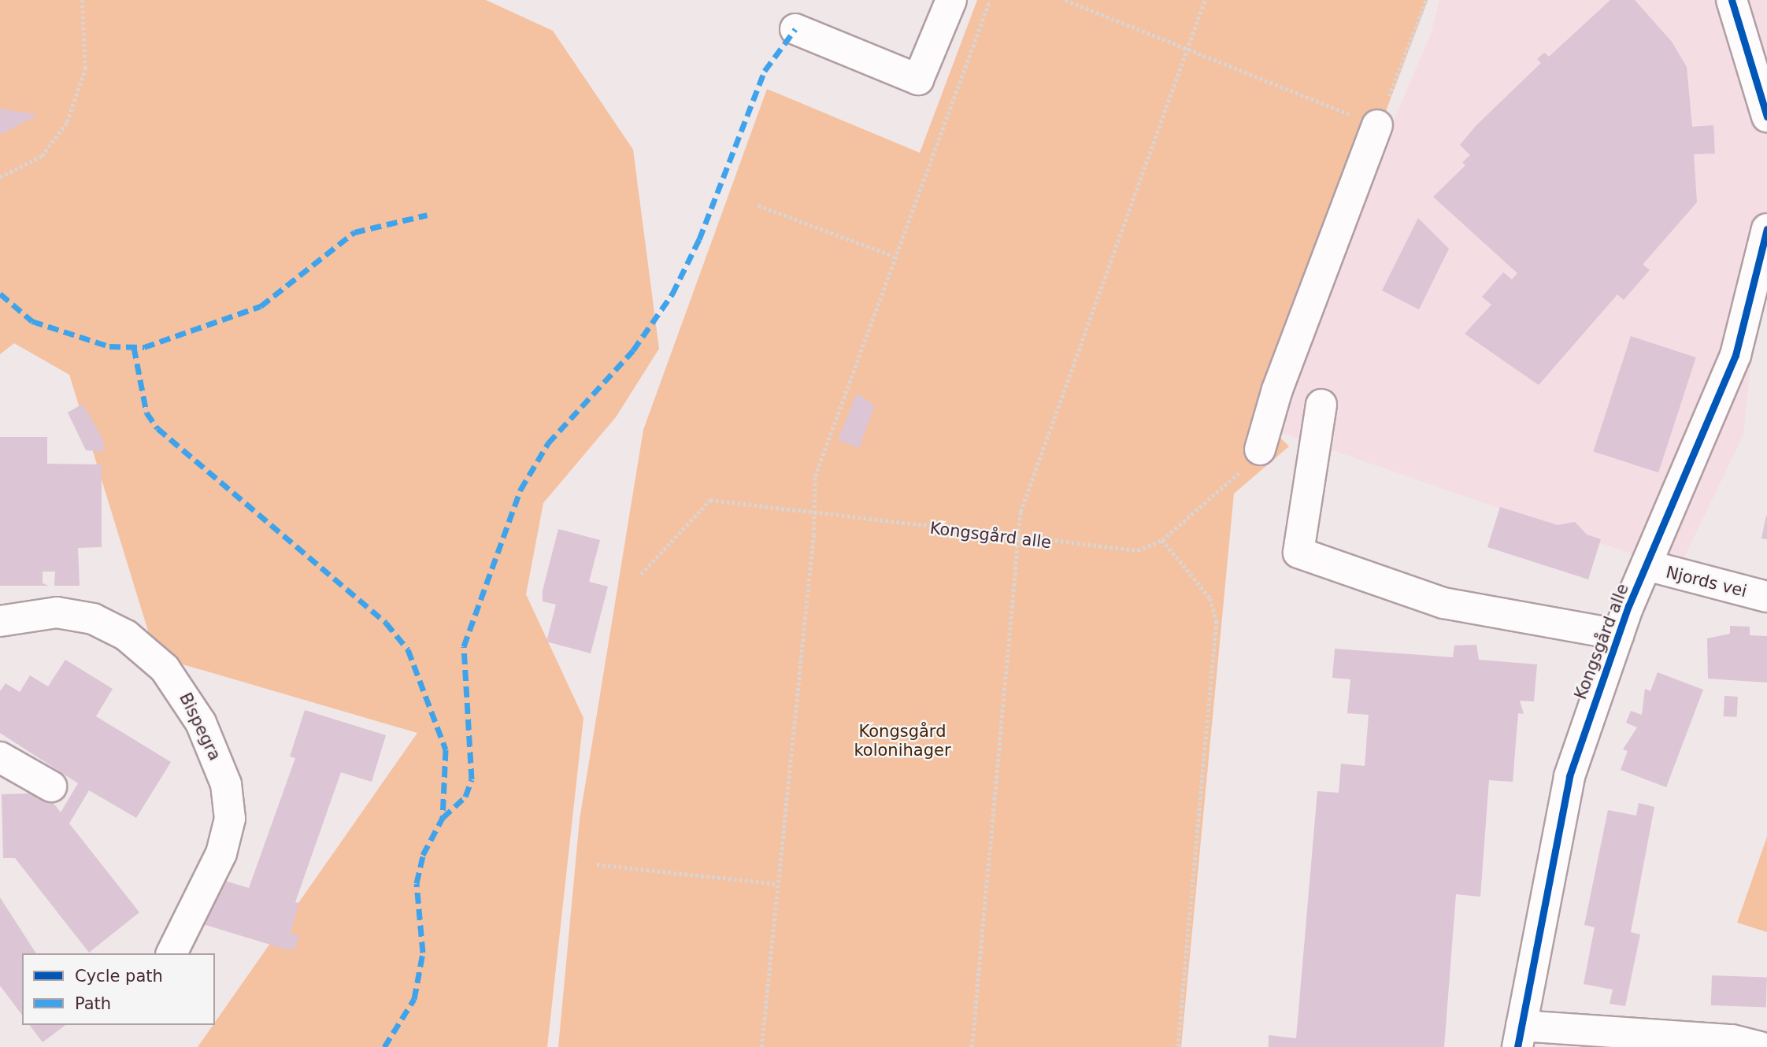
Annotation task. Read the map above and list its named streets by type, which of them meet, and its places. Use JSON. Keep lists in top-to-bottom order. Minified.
{"streets":{"street":["Kongsgård alle","Njords vei","Bispegra"]},"crossings":[["Kongsgård alle","Njords vei"]],"parks":["Kongsgård kolonihager"],"legend":["Cycle path","Path"]}
